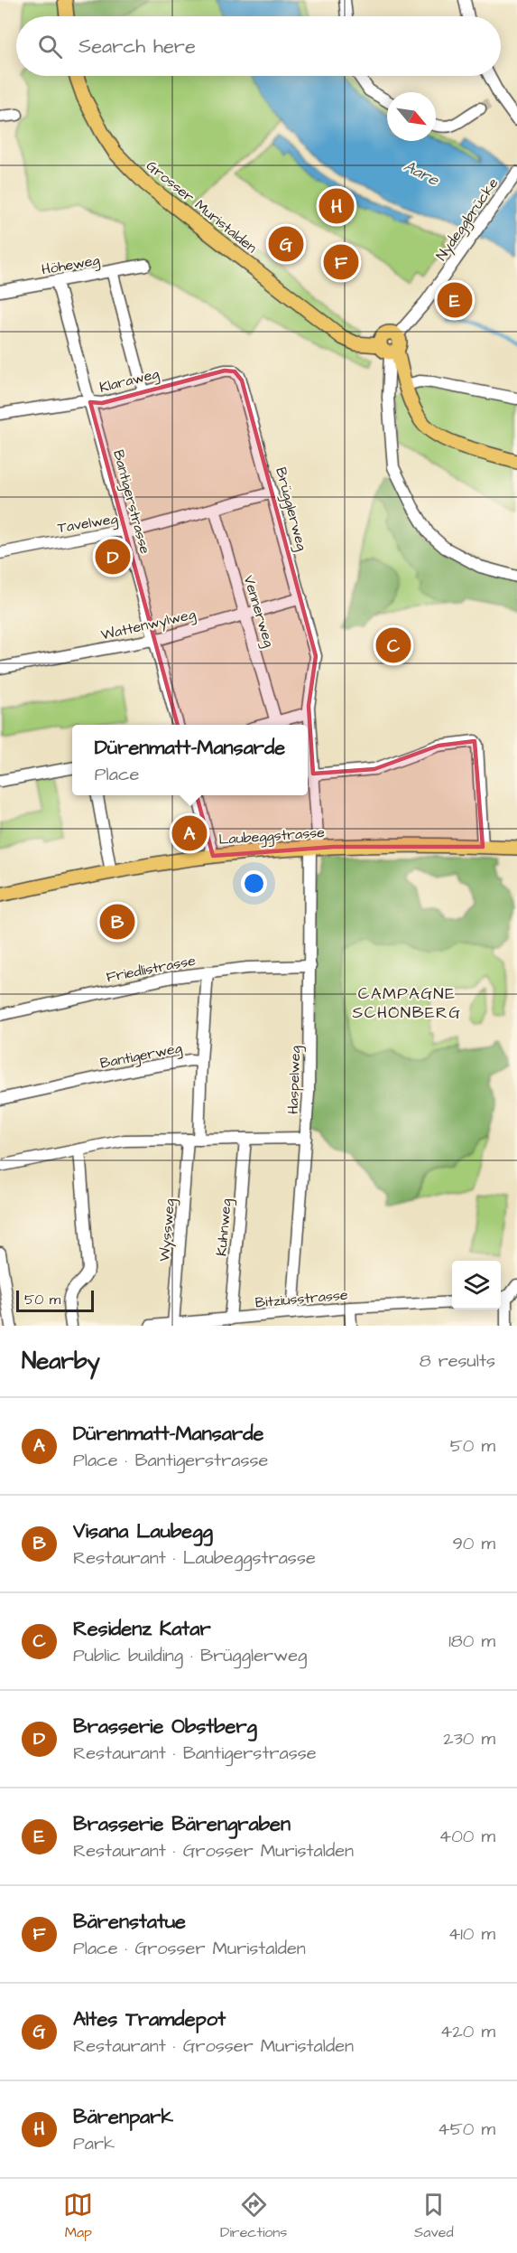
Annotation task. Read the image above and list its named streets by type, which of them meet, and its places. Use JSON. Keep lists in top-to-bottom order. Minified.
{"streets":{"main road":["Grosser Muristalden","Laubeggstrasse"],"street":["Nydeggbrücke","Höheweg","Klaraweg","Bantigerstrasse","Brügglerweg","Tavelweg","Vennerweg","Wattenwylweg","Friedlistrasse","Bantigerweg","Haspelweg","Kuhnweg","Wyssweg","Bitziusstrasse"]},"crossings":[["Grosser Muristalden","Nydeggbrücke"],["Höheweg","Bantigerstrasse"],["Klaraweg","Bantigerstrasse"],["Klaraweg","Brügglerweg"],["Bantigerstrasse","Tavelweg"],["Bantigerstrasse","Wattenwylweg"],["Brügglerweg","Tavelweg"],["Brügglerweg","Wattenwylweg"],["Brügglerweg","Haspelweg"],["Tavelweg","Vennerweg"],["Vennerweg","Wattenwylweg"],["Laubeggstrasse","Haspelweg"],["Friedlistrasse","Bantigerweg"],["Friedlistrasse","Haspelweg"],["Bantigerweg","Wyssweg"],["Haspelweg","Bitziusstrasse"],["Kuhnweg","Bitziusstrasse"],["Wyssweg","Bitziusstrasse"]],"districts":["CAMPAGNE SCHÖNBERG"],"water":["Aare"],"scale_bar":"50 m","north":"bottom right","page":{"search":"Search here","pins":["H","G","F","E","D","C","A","B"],"popup":["Dürenmatt-Mansarde","Place"],"scale":"50 m","heading":["Nearby","8 results"],"list":[{"mark":"A","name":"Dürenmatt-Mansarde","note":"Place · Bantigerstrasse","value":"50 m"},{"mark":"B","name":"Visana Laubegg","note":"Restaurant · Laubeggstrasse","value":"90 m"},{"mark":"C","name":"Residenz Katar","note":"Public building · Brügglerweg","value":"180 m"},{"mark":"D","name":"Brasserie Obstberg","note":"Restaurant · Bantigerstrasse","value":"230 m"},{"mark":"E","name":"Brasserie Bärengraben","note":"Restaurant · Grosser Muristalden","value":"400 m"},{"mark":"F","name":"Bärenstatue","note":"Place · Grosser Muristalden","value":"410 m"},{"mark":"G","name":"Altes Tramdepot","note":"Restaurant · Grosser Muristalden","value":"420 m"},{"mark":"H","name":"Bärenpark","note":"Park","value":"450 m"}],"nav":["Map","Directions","Saved"]}}
